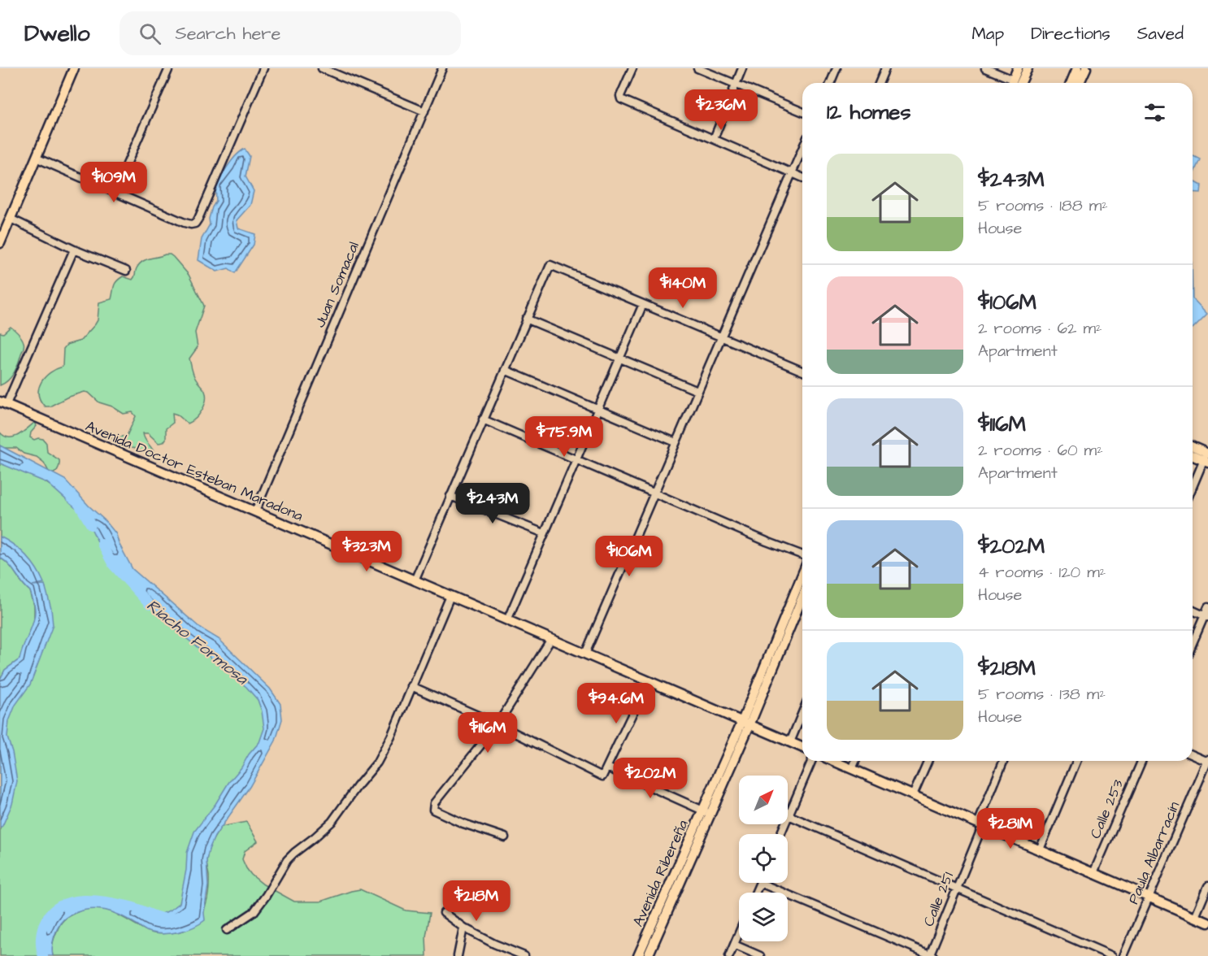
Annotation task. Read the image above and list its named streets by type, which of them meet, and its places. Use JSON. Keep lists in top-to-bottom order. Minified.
{"streets":{"main road":["Avenida Doctor Esteban Maradona","Avenida Ribereña"],"street":["Juan Somacal","Calle 253","Paula Albarracín","Calle 251"]},"crossings":[["Juan Somacal","Avenida Doctor Esteban Maradona"],["Avenida Doctor Esteban Maradona","Avenida Ribereña"]],"water":["Riacho Formosa"],"north":"top right","page":{"header":"Dwello","search":"Search here","nav":["Map","Directions","Saved"],"heading":"12 homes","price":["$236M","$109M","$140M","$75.9M","$243M","$323M","$106M","$94.6M","$116M","$202M","$281M","$218M"],"list":[{"name":"$243M","note":"5 rooms · 188 m² · House"},{"name":"$106M","note":"2 rooms · 62 m² · Apartment"},{"name":"$116M","note":"2 rooms · 60 m² · Apartment"},{"name":"$202M","note":"4 rooms · 120 m² · House"},{"name":"$218M","note":"5 rooms · 138 m² · House"}]}}
